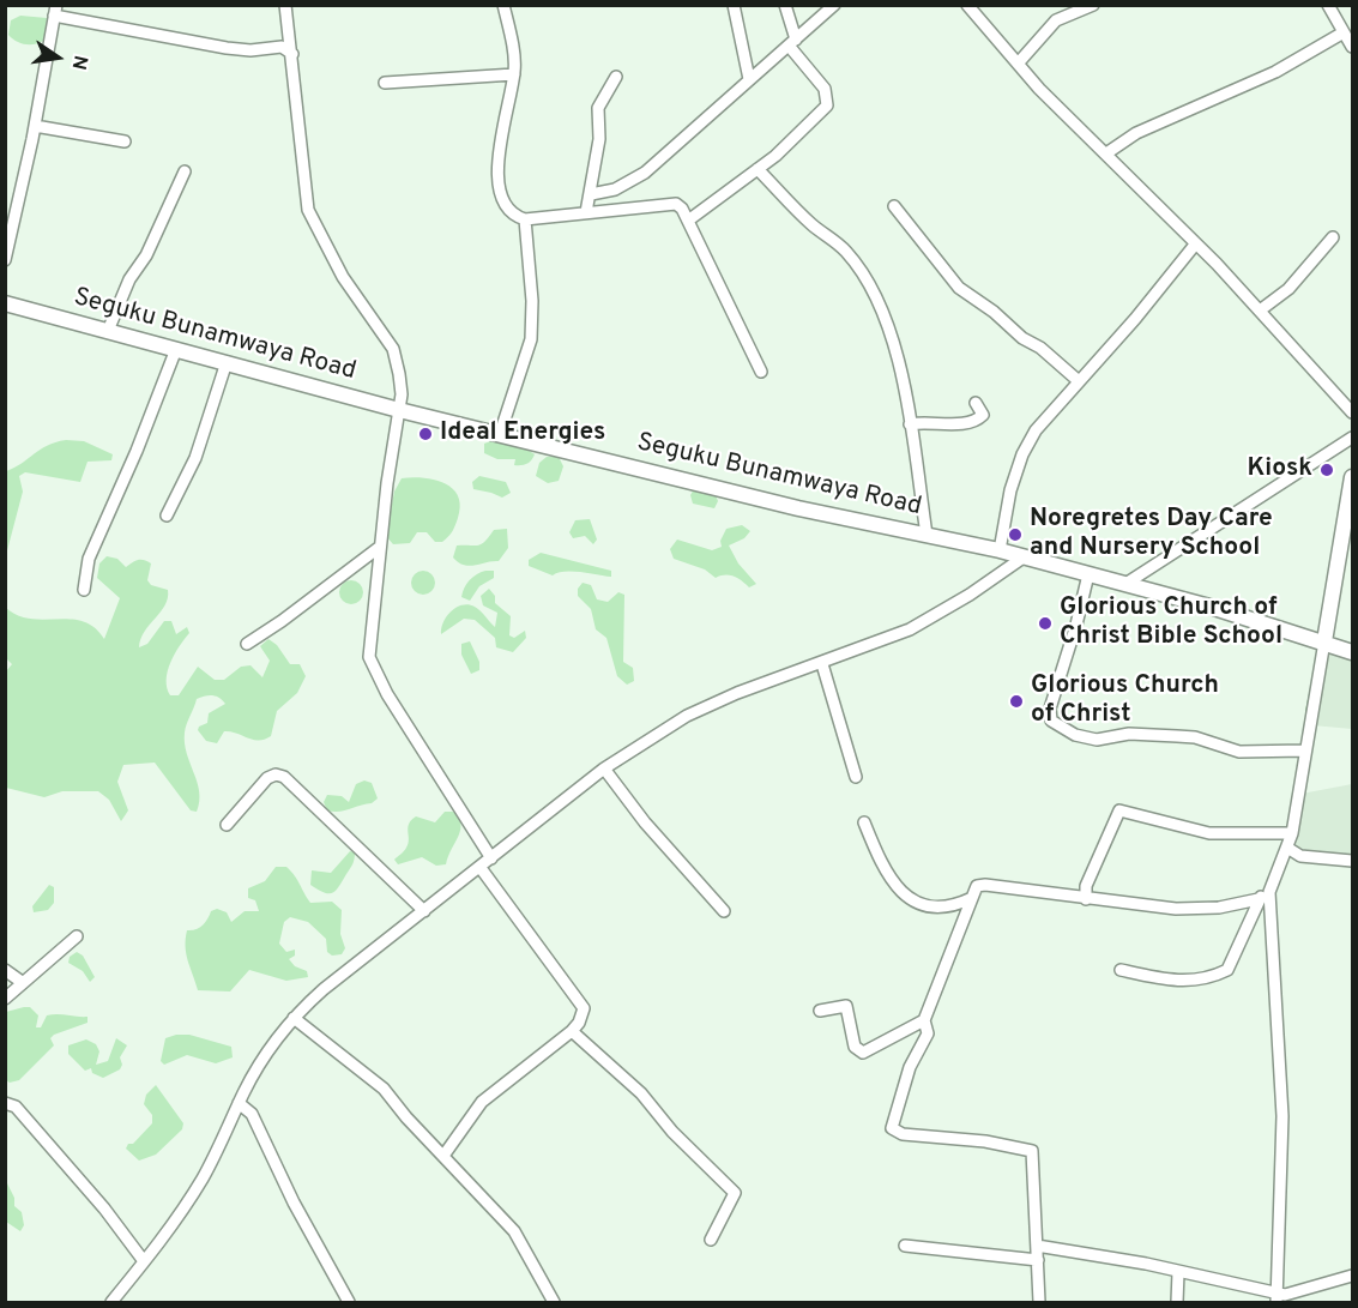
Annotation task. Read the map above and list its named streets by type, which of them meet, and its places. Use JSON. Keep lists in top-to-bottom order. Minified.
{"streets":{"main road":["Seguku Bunamwaya Road"]},"places":["Ideal Energies","Kiosk","Noregretes Day Care and Nursery School","Glorious Church of Christ Bible School","Glorious Church of Christ"],"north":"right"}
